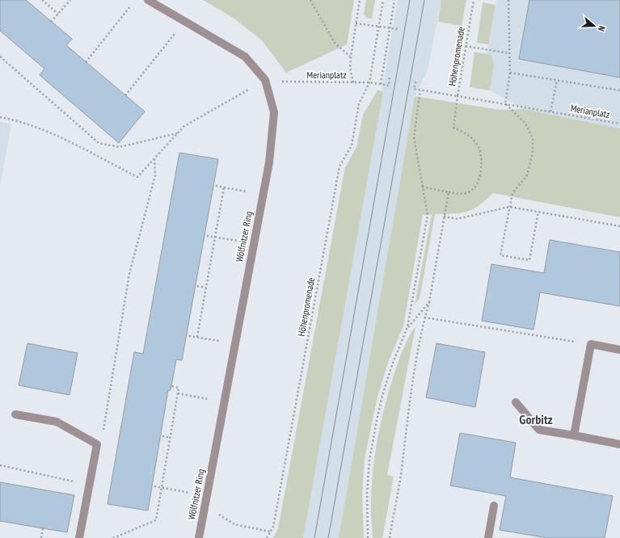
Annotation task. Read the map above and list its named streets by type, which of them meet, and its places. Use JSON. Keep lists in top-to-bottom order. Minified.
{"streets":{"street":["Wölfnitzer Ring"],"path":["Höhenpromenade","Merianplatz"]},"crossings":[["Höhenpromenade","Merianplatz"],["Merianplatz","Wölfnitzer Ring"]],"districts":["Gorbitz"],"north":"right"}
